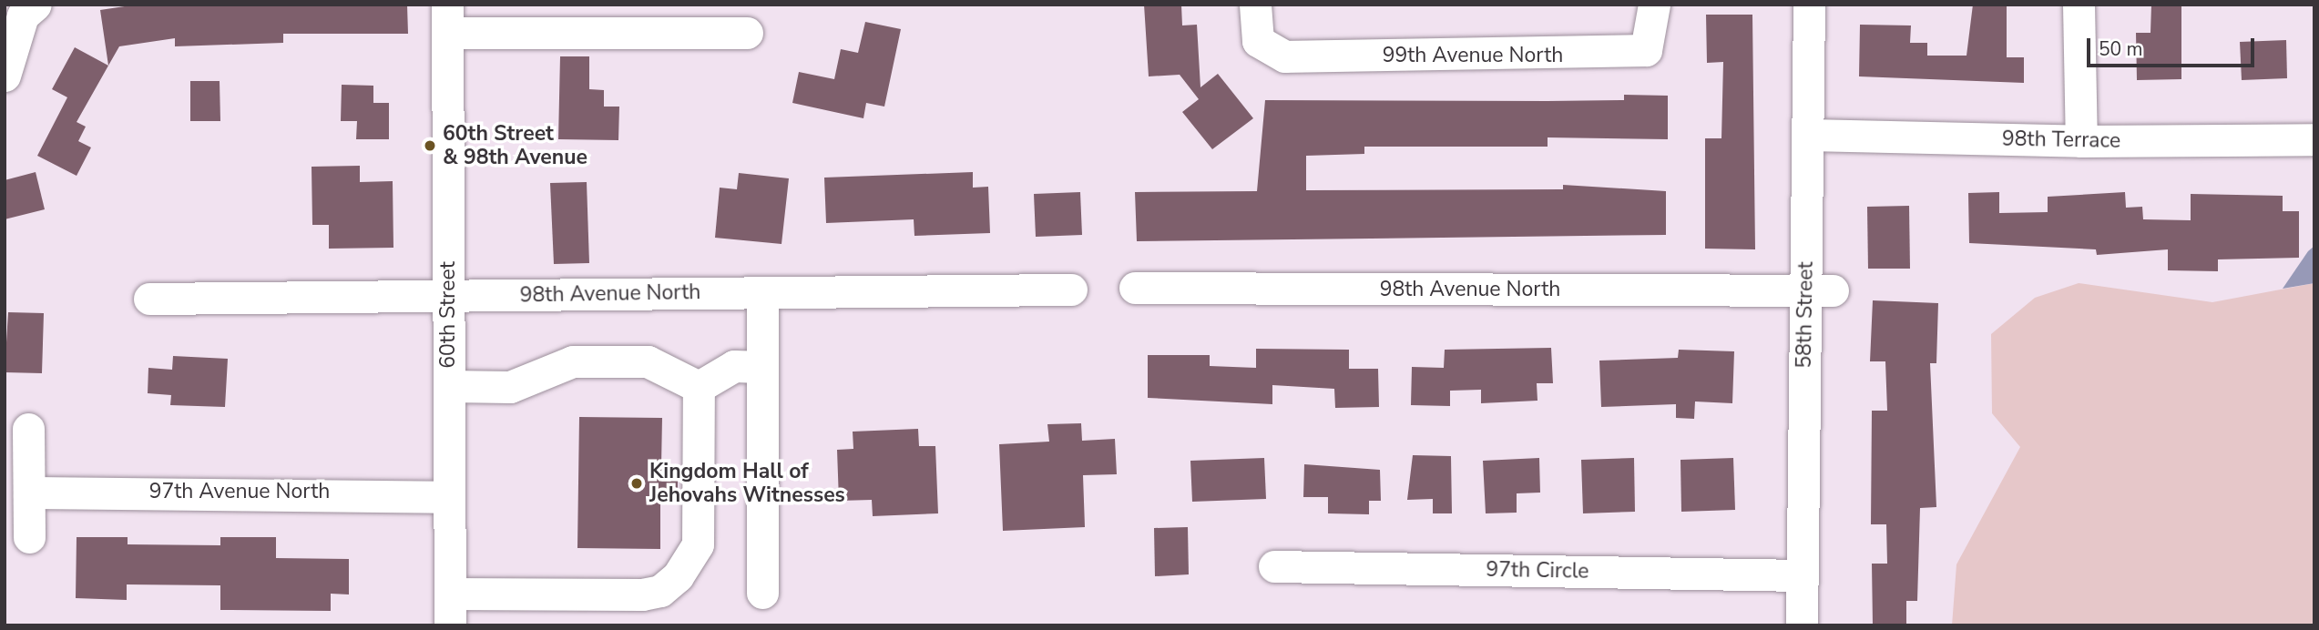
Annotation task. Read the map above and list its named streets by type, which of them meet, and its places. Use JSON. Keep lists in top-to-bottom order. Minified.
{"streets":{"street":["99th Avenue North","98th Terrace","98th Avenue North","60th Street","58th Street","97th Avenue North","97th Circle"]},"crossings":[["98th Terrace","58th Street"],["98th Avenue North","60th Street"],["98th Avenue North","58th Street"],["60th Street","97th Avenue North"],["58th Street","97th Circle"]],"places":["60th Street & 98th Avenue","Kingdom Hall of Jehovahs Witnesses"],"scale_bar":"50 m"}
